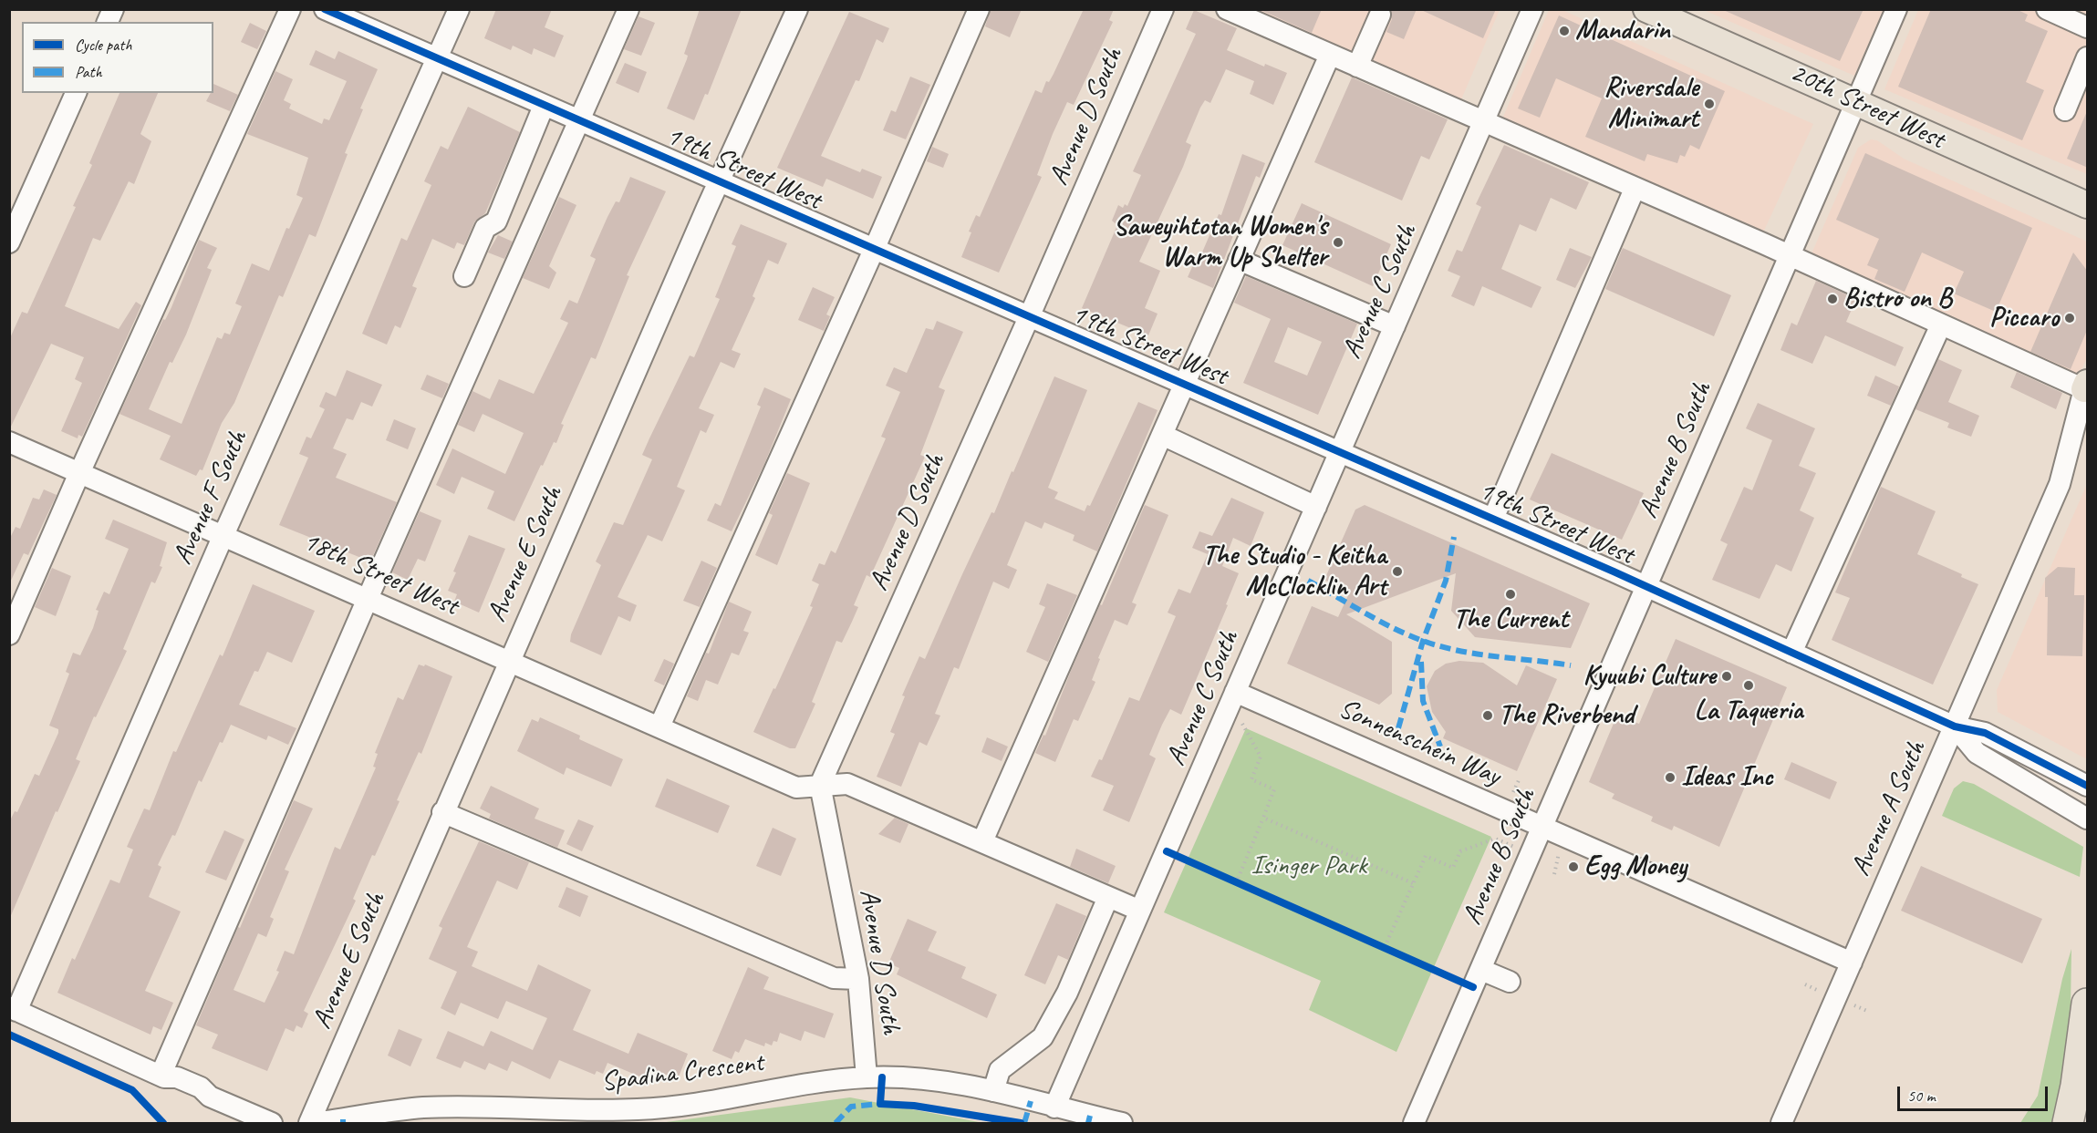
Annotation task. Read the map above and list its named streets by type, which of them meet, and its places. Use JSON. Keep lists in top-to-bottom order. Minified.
{"streets":{"main road":["20th Street West"],"street":["Avenue D South","19th Street West","Avenue C South","Avenue B South","Avenue F South","Avenue E South","18th Street West","Sonnenschein Way","Avenue A South","Spadina Crescent"]},"crossings":[["20th Street West","Avenue B South"],["Avenue D South","19th Street West"],["Avenue D South","18th Street West"],["Avenue D South","Spadina Crescent"],["19th Street West","Avenue C South"],["19th Street West","Avenue B South"],["19th Street West","Avenue F South"],["19th Street West","Avenue E South"],["19th Street West","Avenue A South"],["Avenue C South","18th Street West"],["Avenue C South","Sonnenschein Way"],["Avenue C South","Spadina Crescent"],["Avenue B South","Sonnenschein Way"],["Avenue F South","18th Street West"],["Avenue E South","18th Street West"],["Avenue E South","Spadina Crescent"],["Sonnenschein Way","Avenue A South"]],"parks":["Isinger Park"],"places":["Mandarin","Riversdale Minimart","Saweyihtotan Women's Warm Up Shelter","Bistro on B","Piccaro","The Studio - Keitha McClocklin Art","The Current","Kyuubi Culture","La Taqueria","The Riverbend","Ideas Inc","Egg Money"],"legend":["Cycle path","Path"],"scale_bar":"50 m"}
